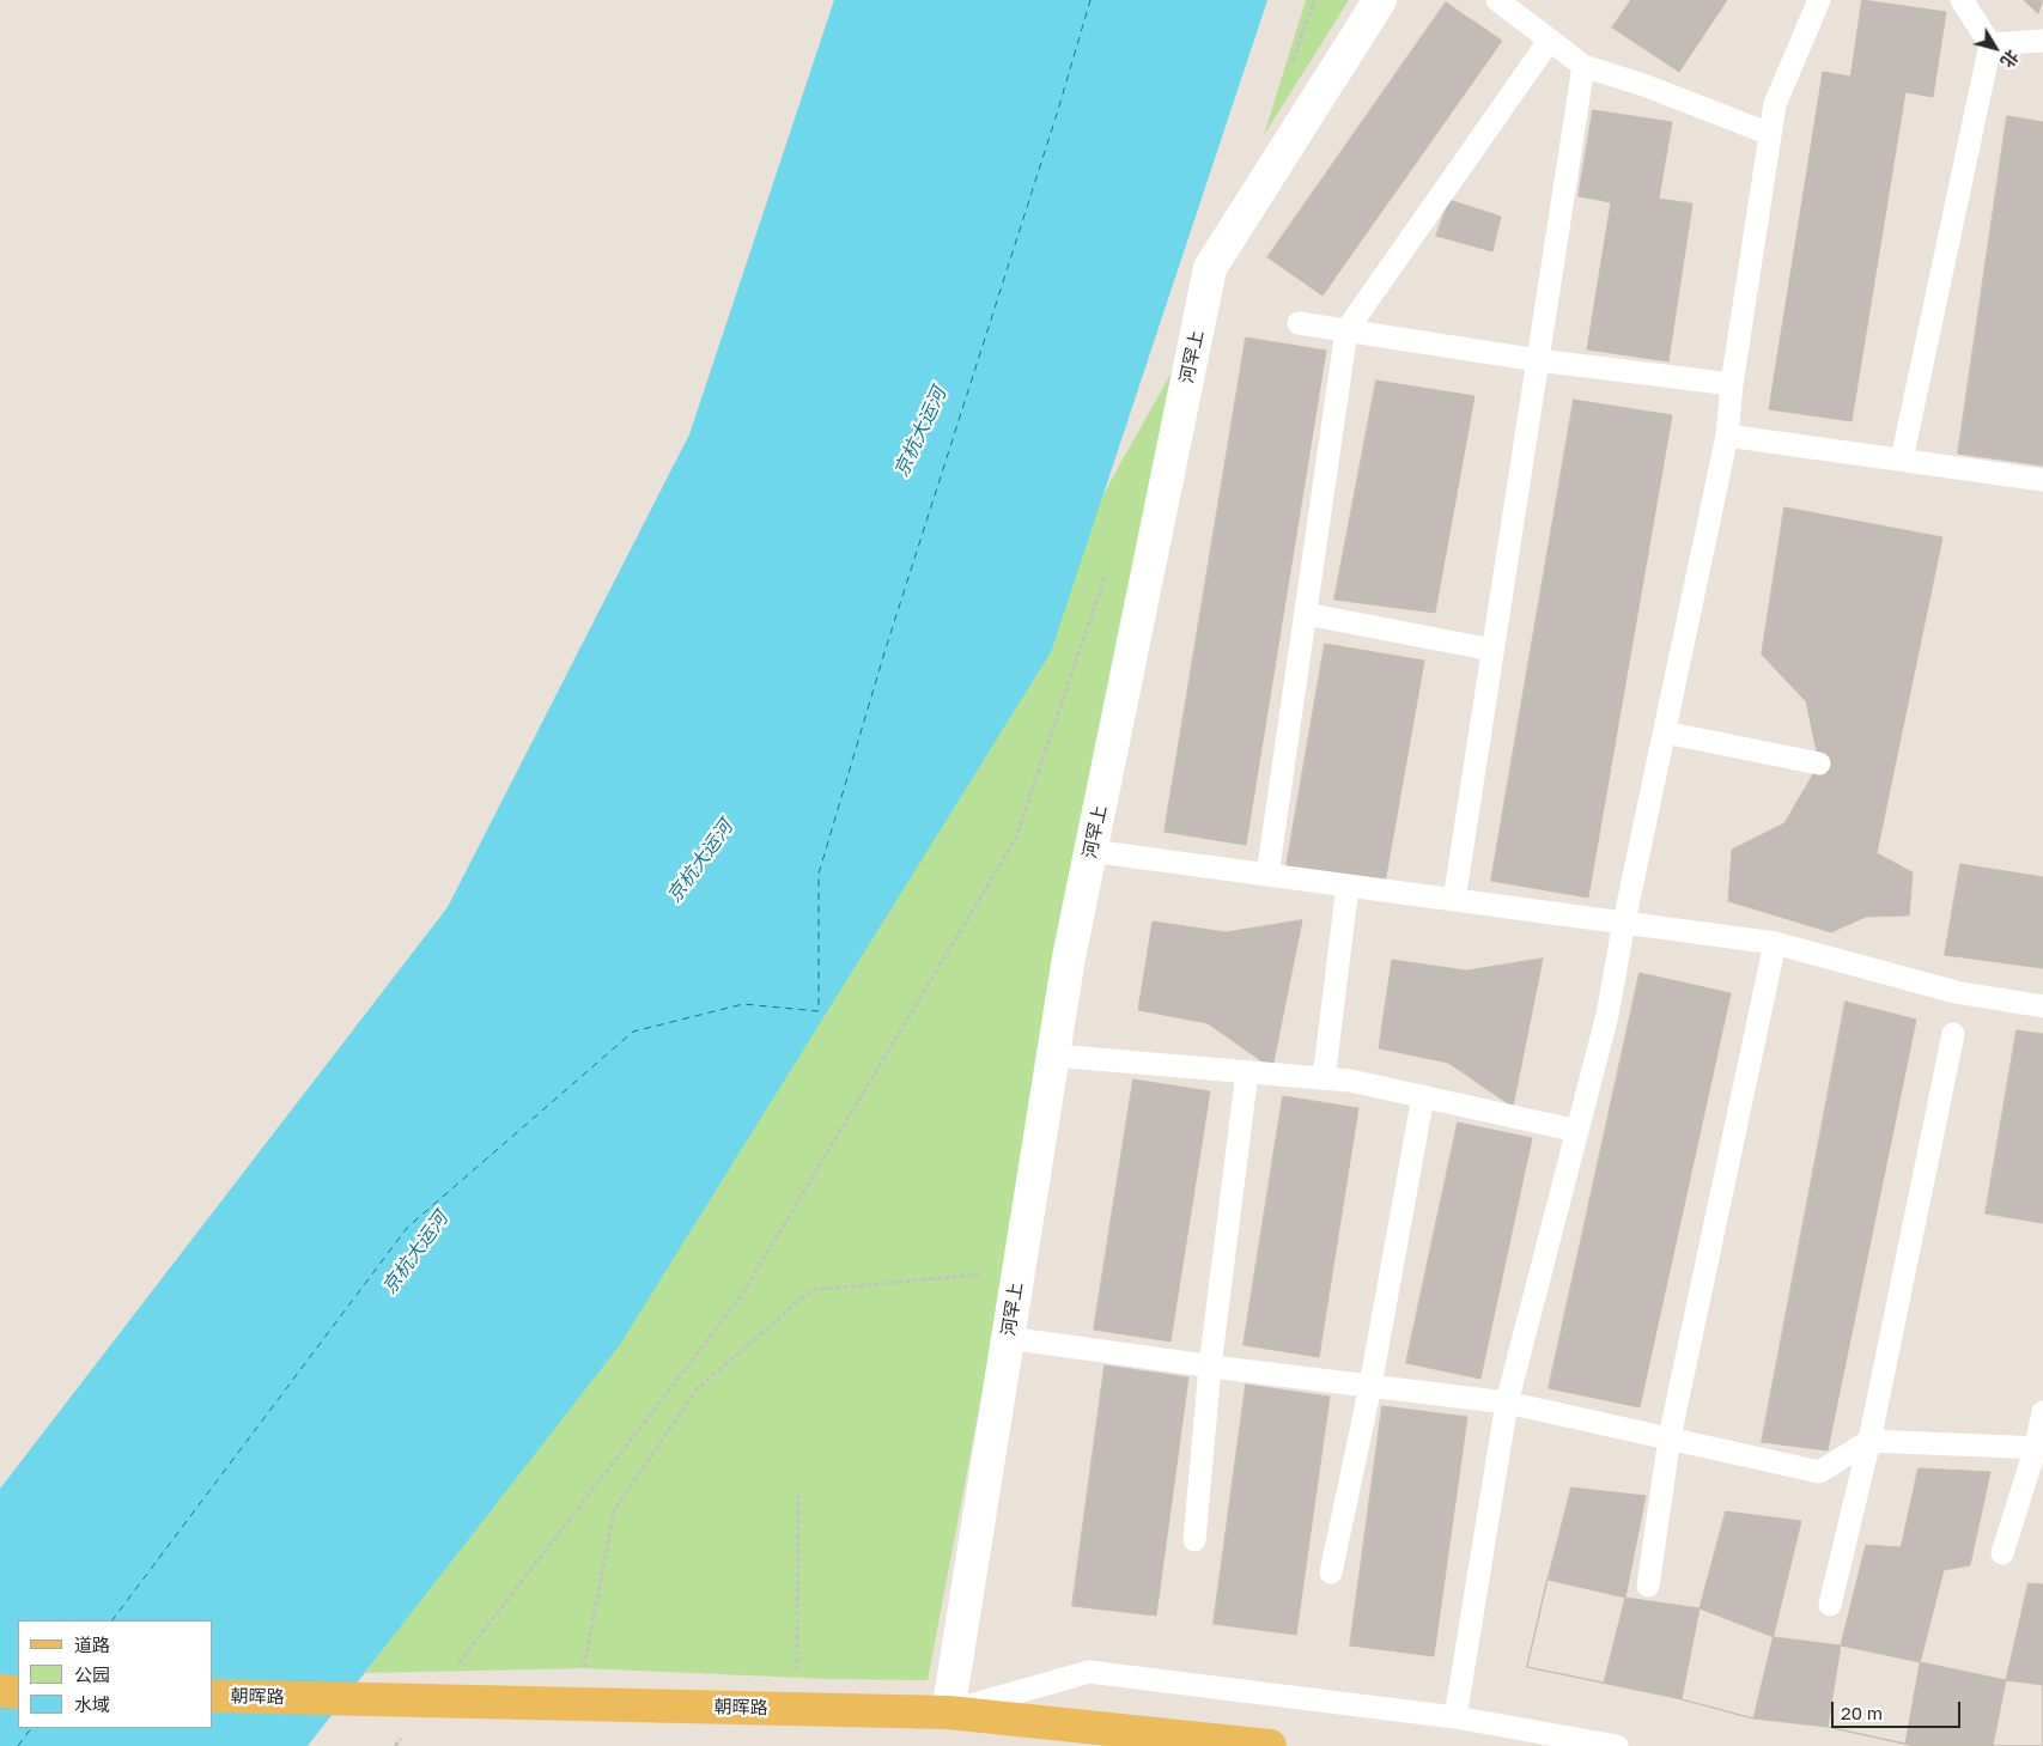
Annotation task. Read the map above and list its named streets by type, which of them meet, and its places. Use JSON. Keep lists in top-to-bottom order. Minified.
{"streets":{"main road":["朝晖路"],"street":["河罕上"]},"crossings":[["河罕上","朝晖路"]],"water":["京杭大运河"],"legend":["道路","公园","水域"],"scale_bar":"20 m","north":"bottom right"}
